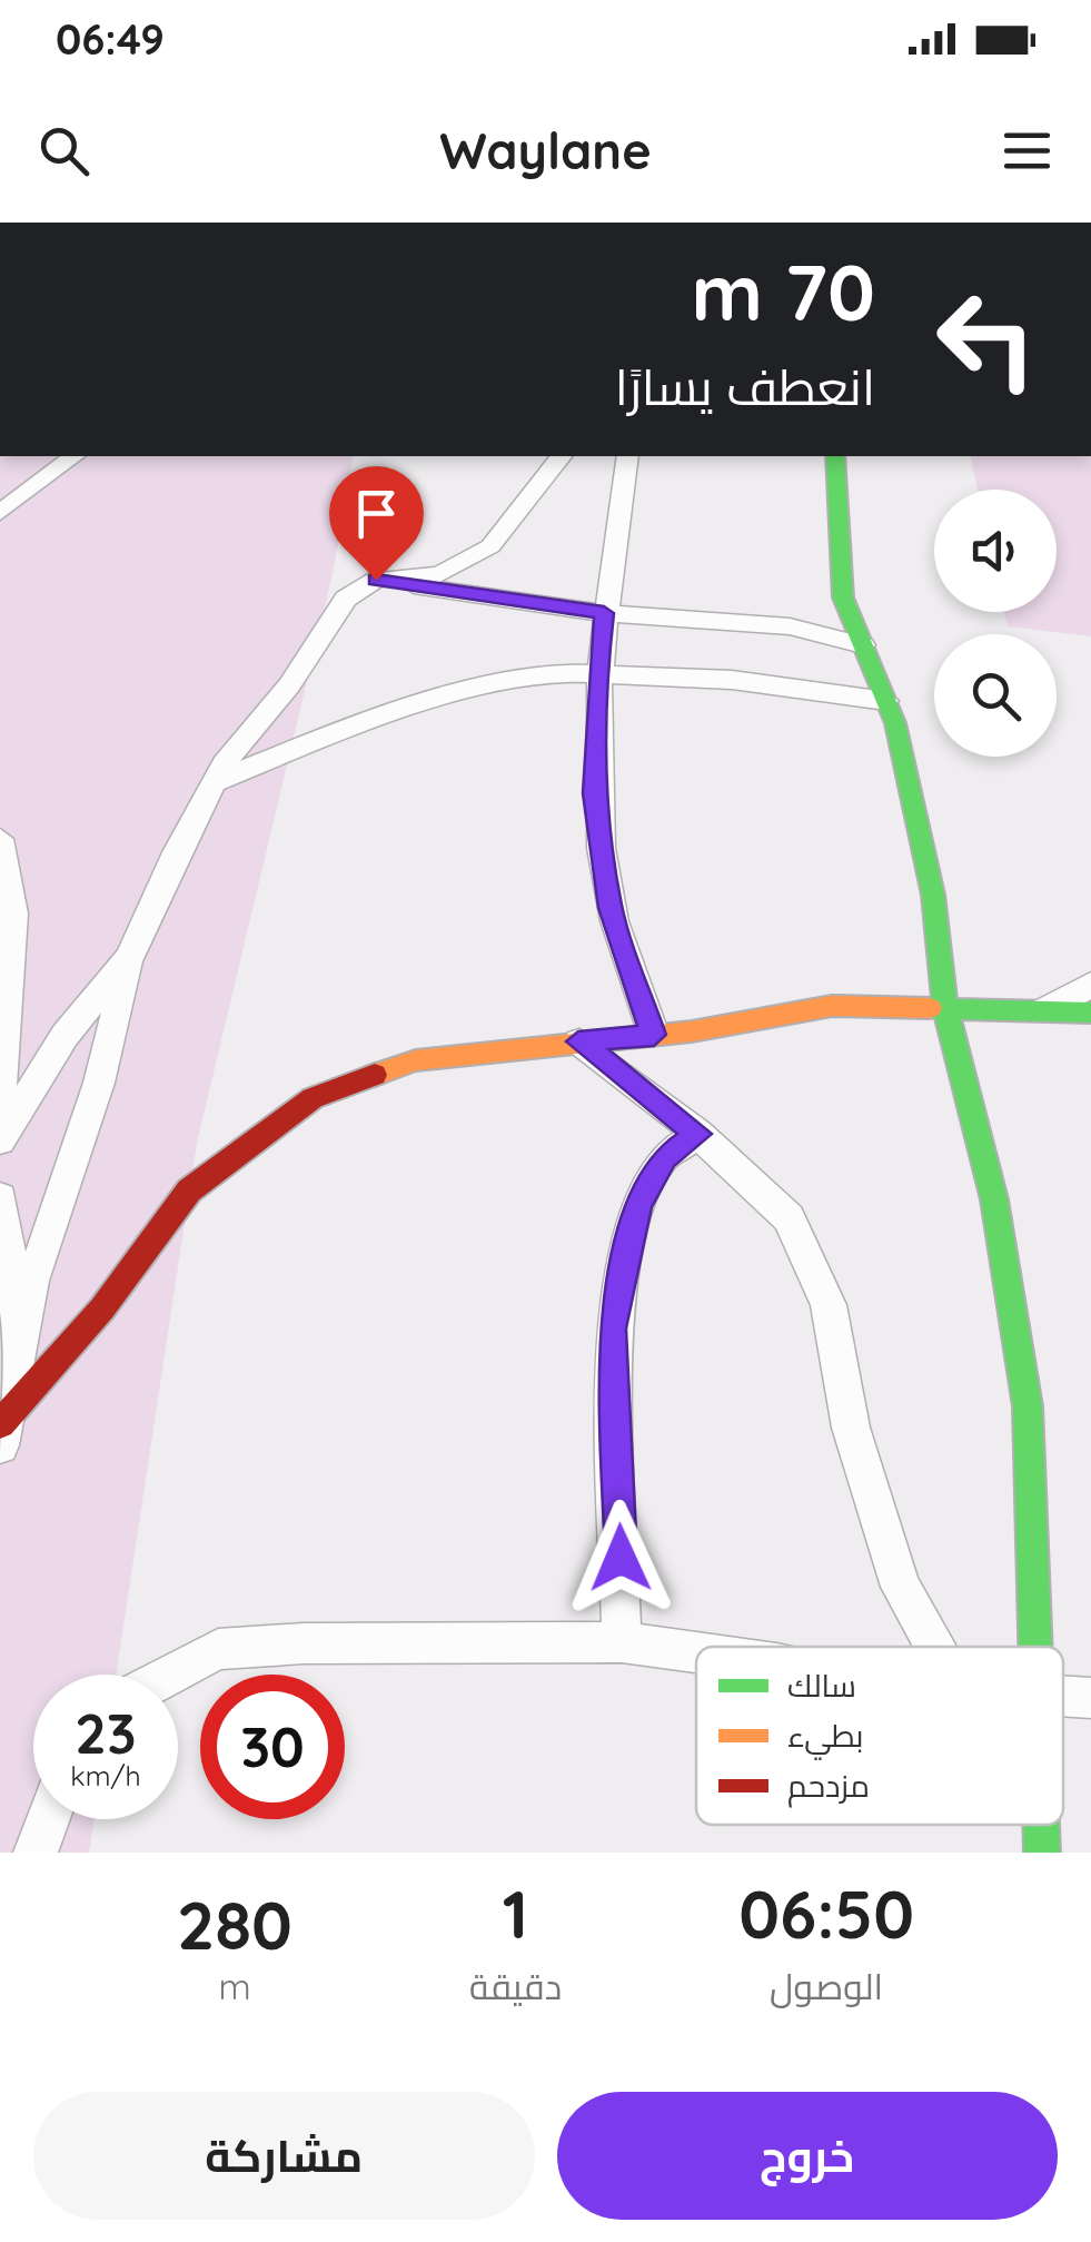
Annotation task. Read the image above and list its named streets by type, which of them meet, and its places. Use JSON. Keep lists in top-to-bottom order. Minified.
{"legend":["سالك","بطيء","مزدحم"],"page":{"status":"06:49","header":"Waylane","turn":["70 m","انعطف يسارًا"],"speed":"23 km/h","limit":"30","eta":["06:50","الوصول","1","دقيقة","280","m"],"buttons":["خروج","مشاركة"]}}
